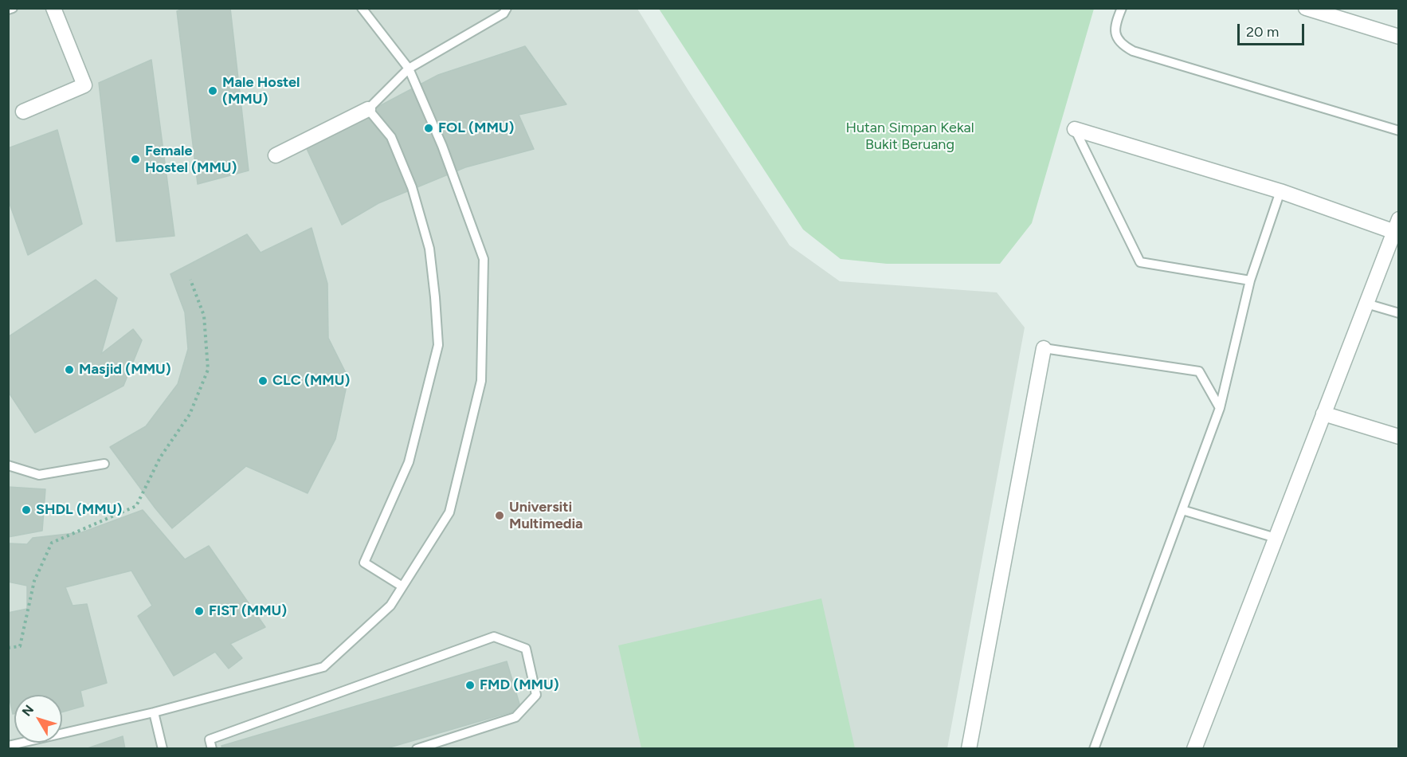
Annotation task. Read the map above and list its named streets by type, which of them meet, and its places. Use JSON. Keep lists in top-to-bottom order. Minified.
{"parks":["Hutan Simpan Kekal Bukit Beruang"],"places":["Male Hostel (MMU)","FOL (MMU)","Female Hostel (MMU)","Masjid (MMU)","CLC (MMU)","SHDL (MMU)","Universiti Multimedia","FIST (MMU)","FMD (MMU)"],"scale_bar":"20 m","north":"top left"}
